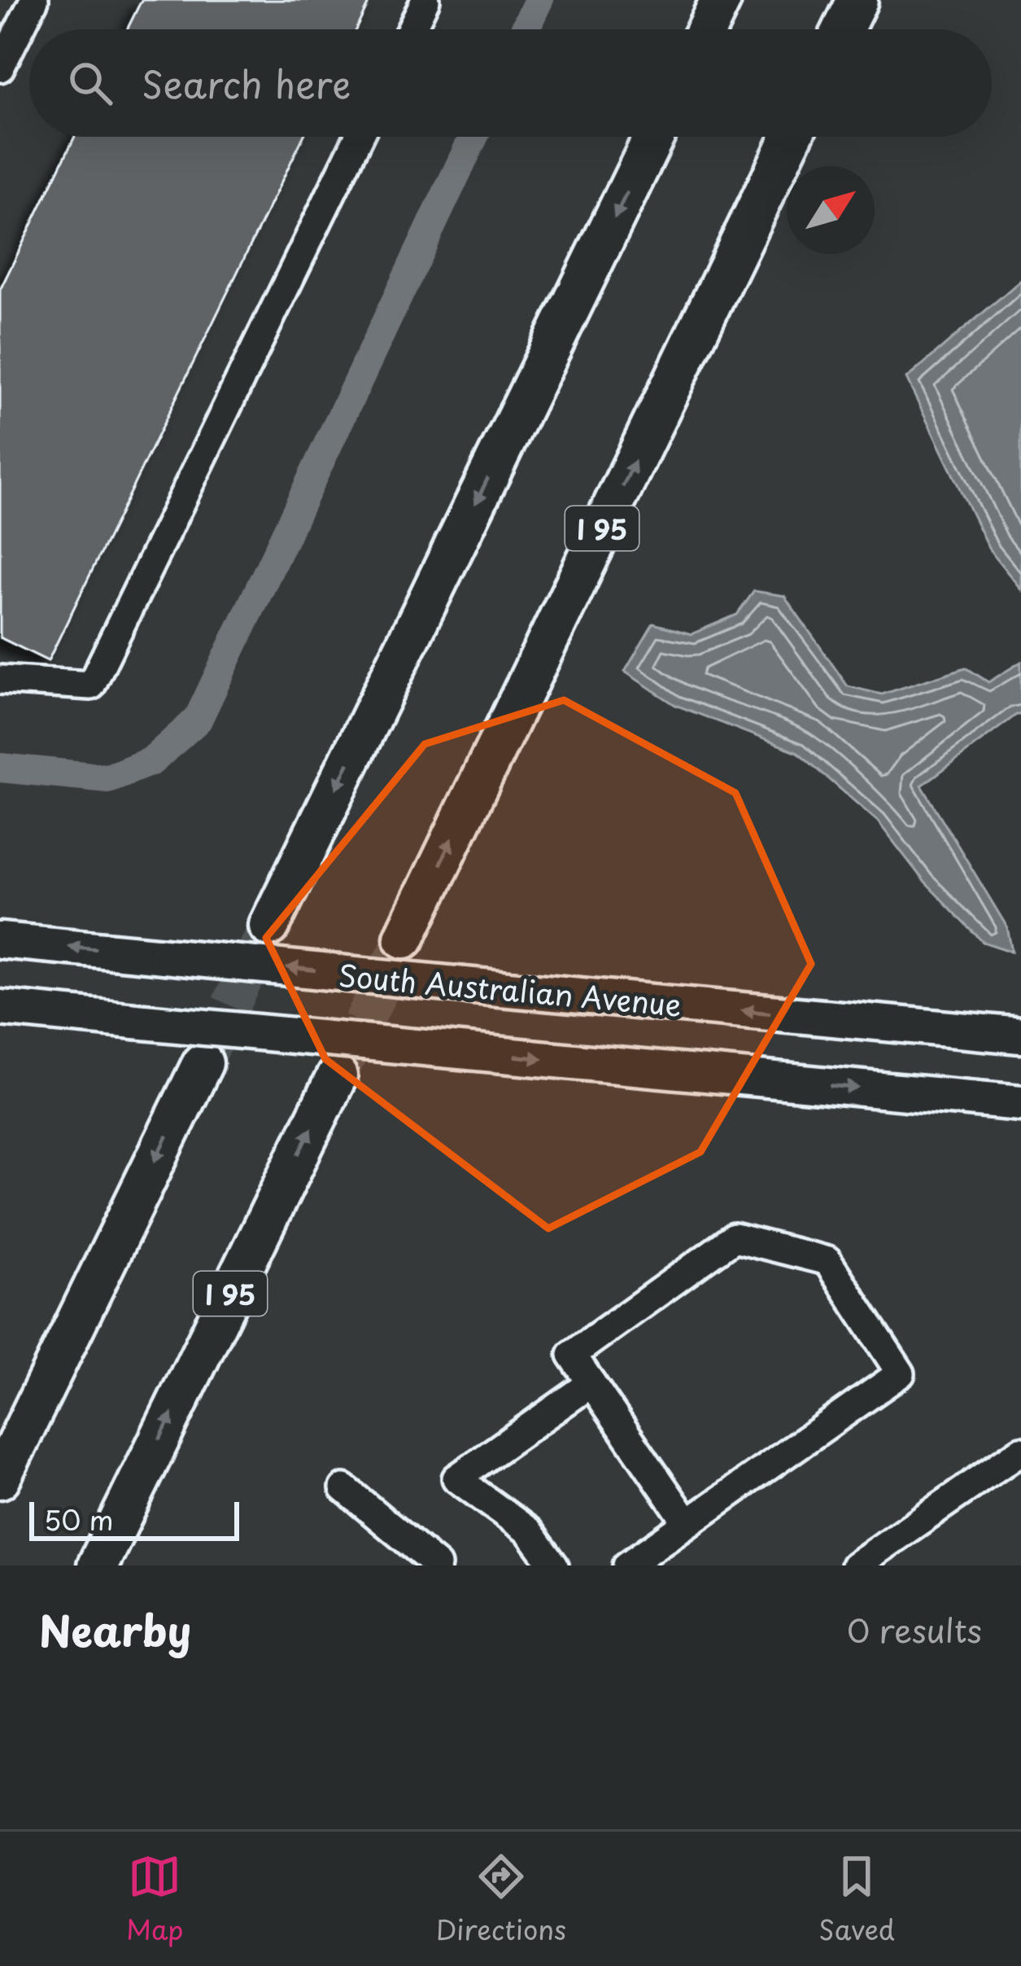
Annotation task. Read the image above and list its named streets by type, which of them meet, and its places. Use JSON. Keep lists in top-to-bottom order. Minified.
{"streets":{"highway":["I 95"],"main road":["South Australian Avenue"]},"scale_bar":"50 m","north":"top right","page":{"search":"Search here","scale":"50 m","heading":["Nearby","0 results"],"nav":["Map","Directions","Saved"]}}
